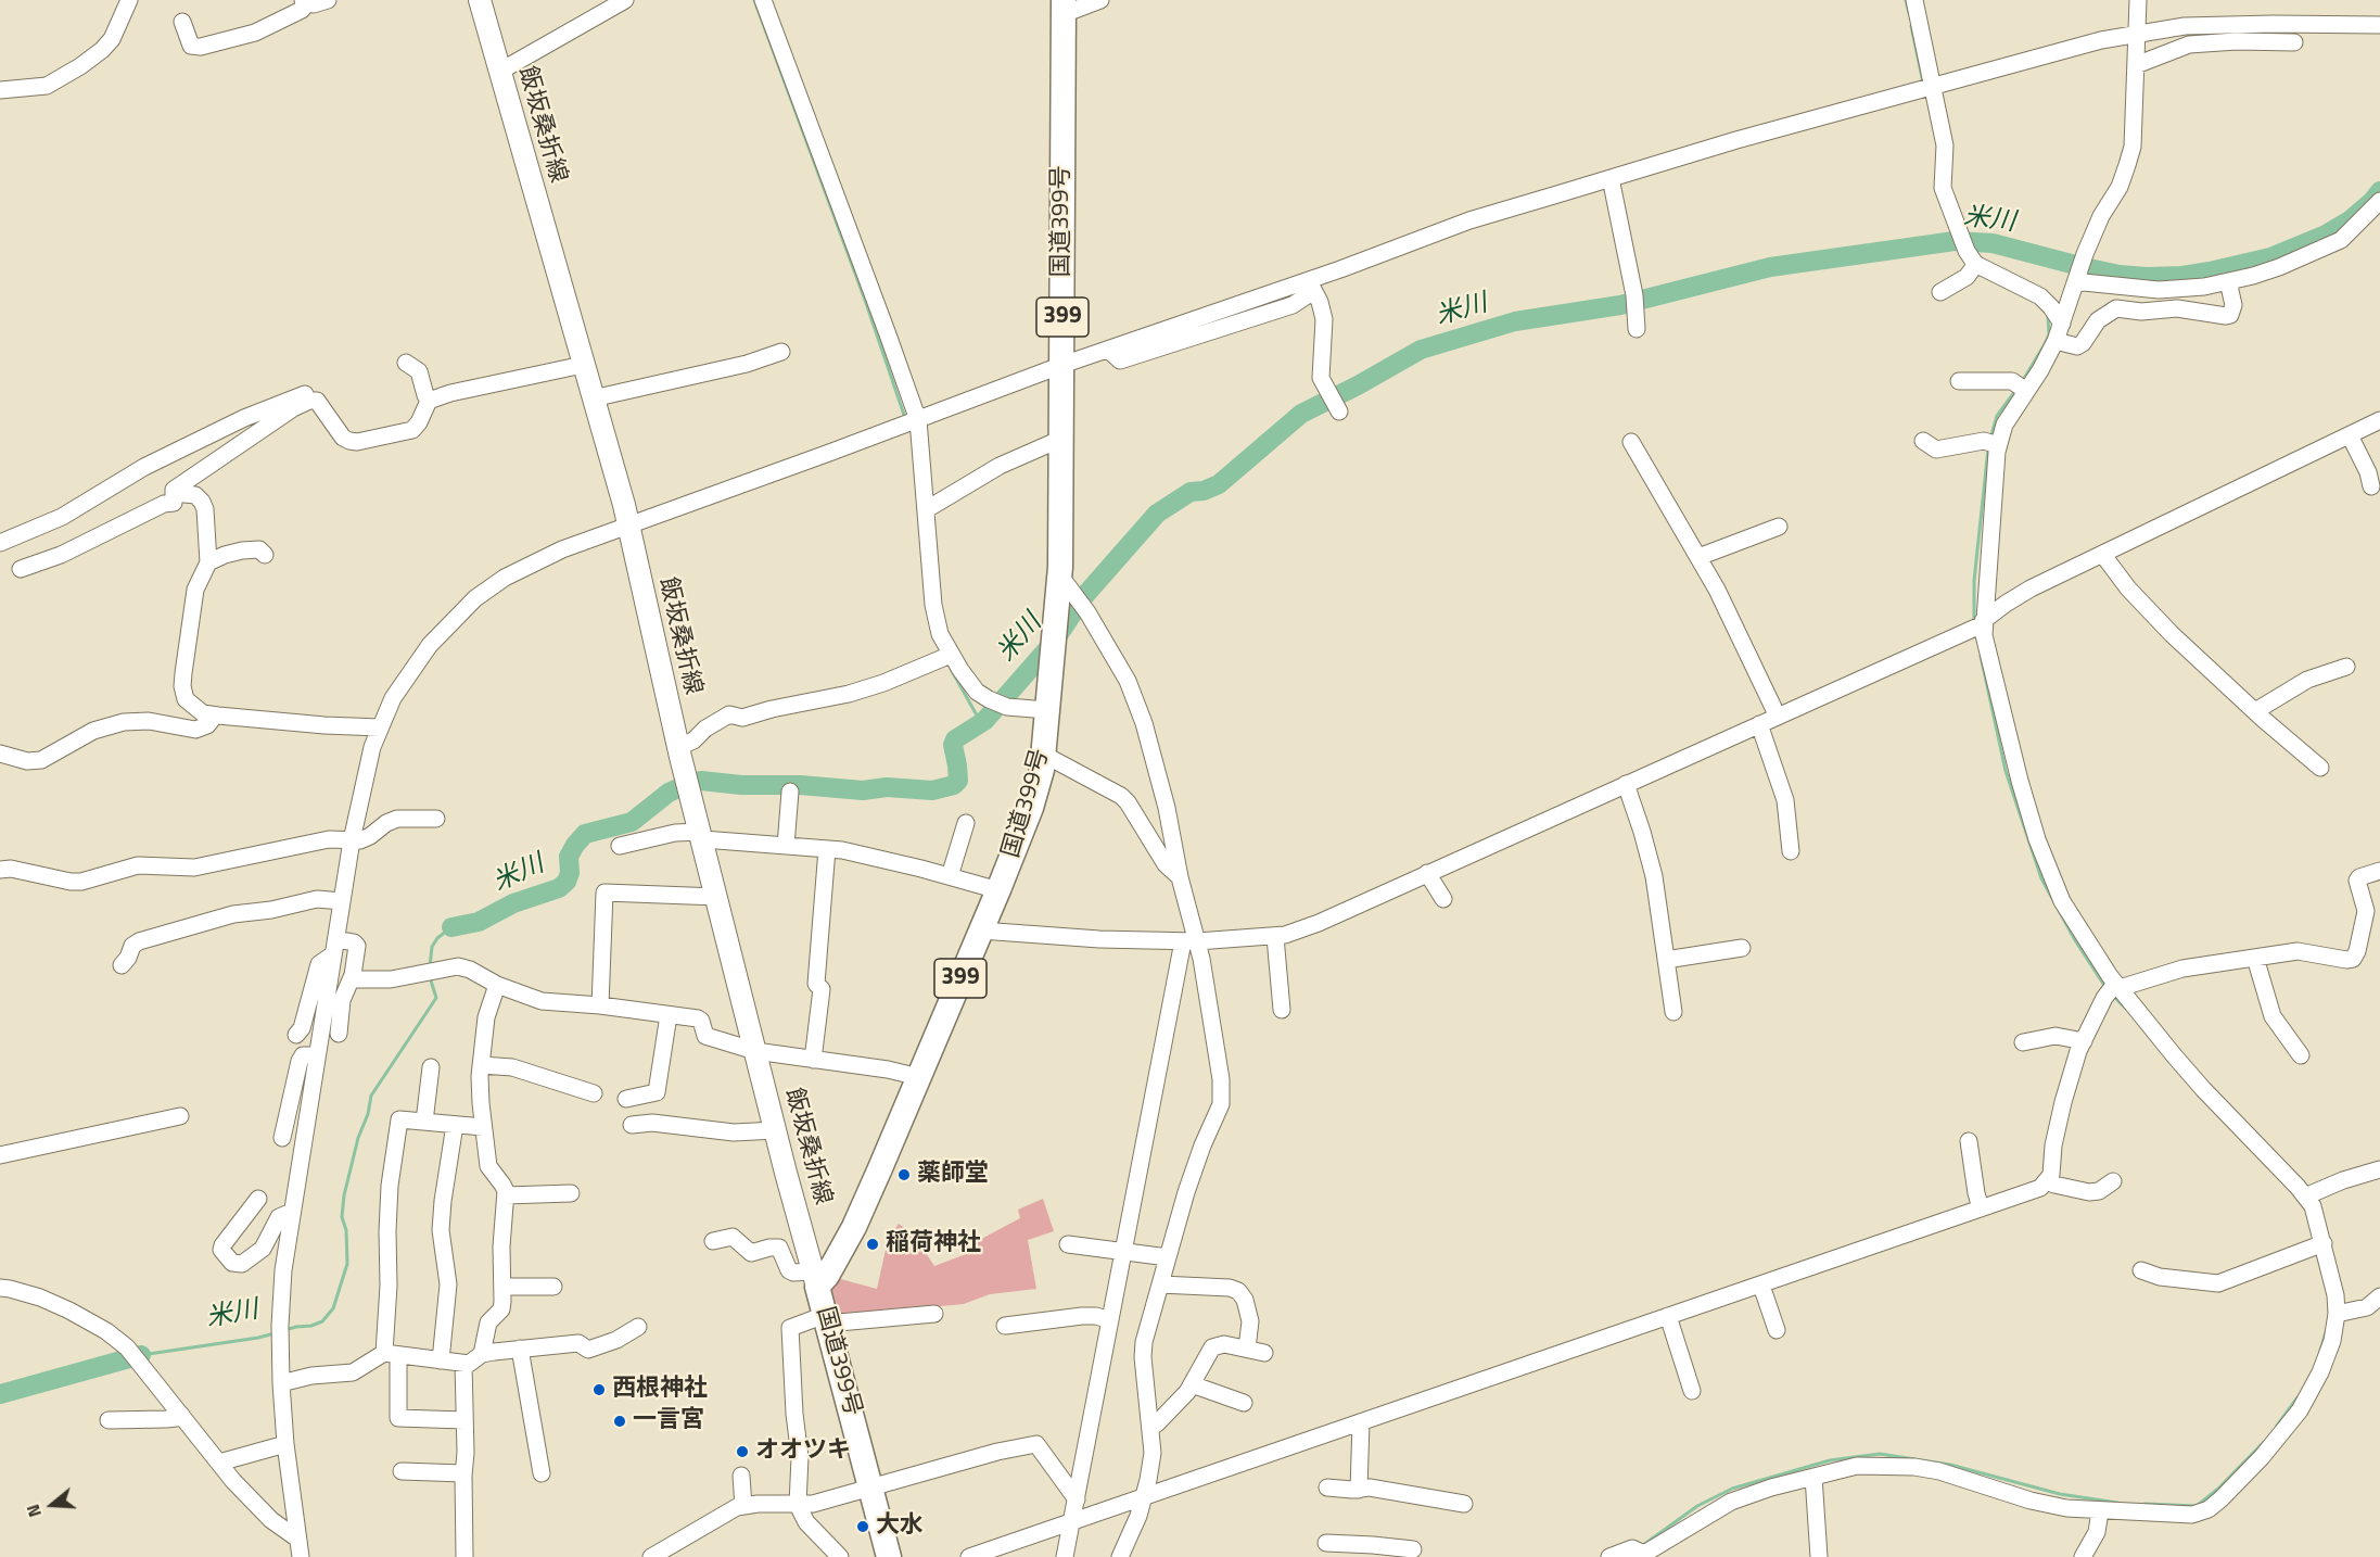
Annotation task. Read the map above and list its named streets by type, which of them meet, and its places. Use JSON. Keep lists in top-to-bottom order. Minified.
{"streets":{"highway":["国道399号","399"],"main road":["飯坂桑折線"]},"crossings":[["飯坂桑折線","国道399号"]],"water":["米川"],"places":["薬師堂","稲荷神社","西根神社","一言宮","オオツキ","大水"],"north":"left"}
